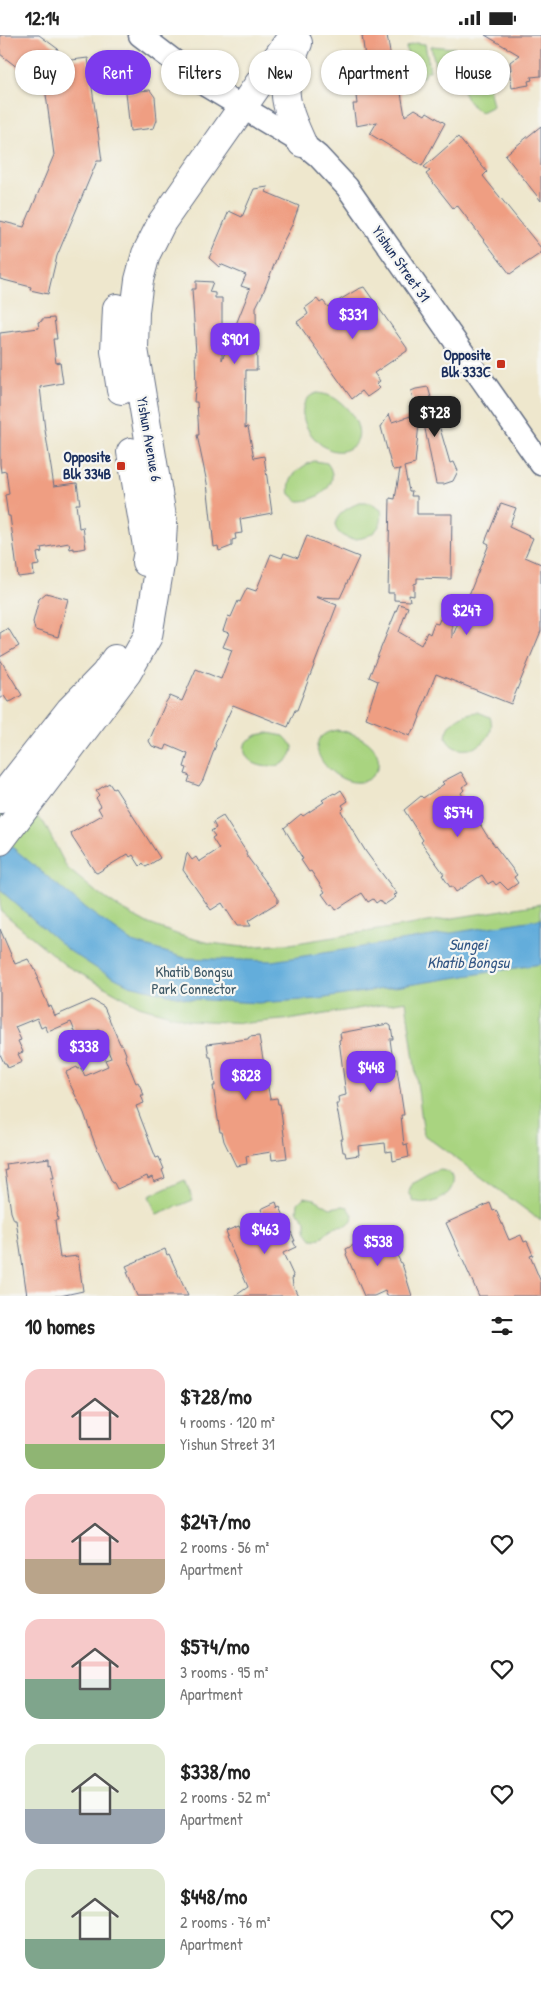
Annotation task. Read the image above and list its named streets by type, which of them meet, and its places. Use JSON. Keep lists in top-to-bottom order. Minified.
{"streets":{"main road":["Yishun Avenue 6"],"street":["Yishun Street 31"]},"crossings":[["Yishun Street 31","Yishun Avenue 6"]],"water":["Sungei Khatib Bongsu"],"parks":["Khatib Bongsu Park Connector"],"places":{"transit":["Opposite Blk 333C","Opposite Blk 334B"]},"page":{"status":"12:14","chip":["Buy","Rent","Filters","New","Apartment","House"],"price":["$331","$901","$728","$247","$574","$338","$448","$828","$463","$538"],"heading":"10 homes","list":[{"name":"$728/mo","note":"4 rooms · 120 m² · Yishun Street 31"},{"name":"$247/mo","note":"2 rooms · 56 m² · Apartment"},{"name":"$574/mo","note":"3 rooms · 95 m² · Apartment"},{"name":"$338/mo","note":"2 rooms · 52 m² · Apartment"},{"name":"$448/mo","note":"2 rooms · 76 m² · Apartment"}]}}
